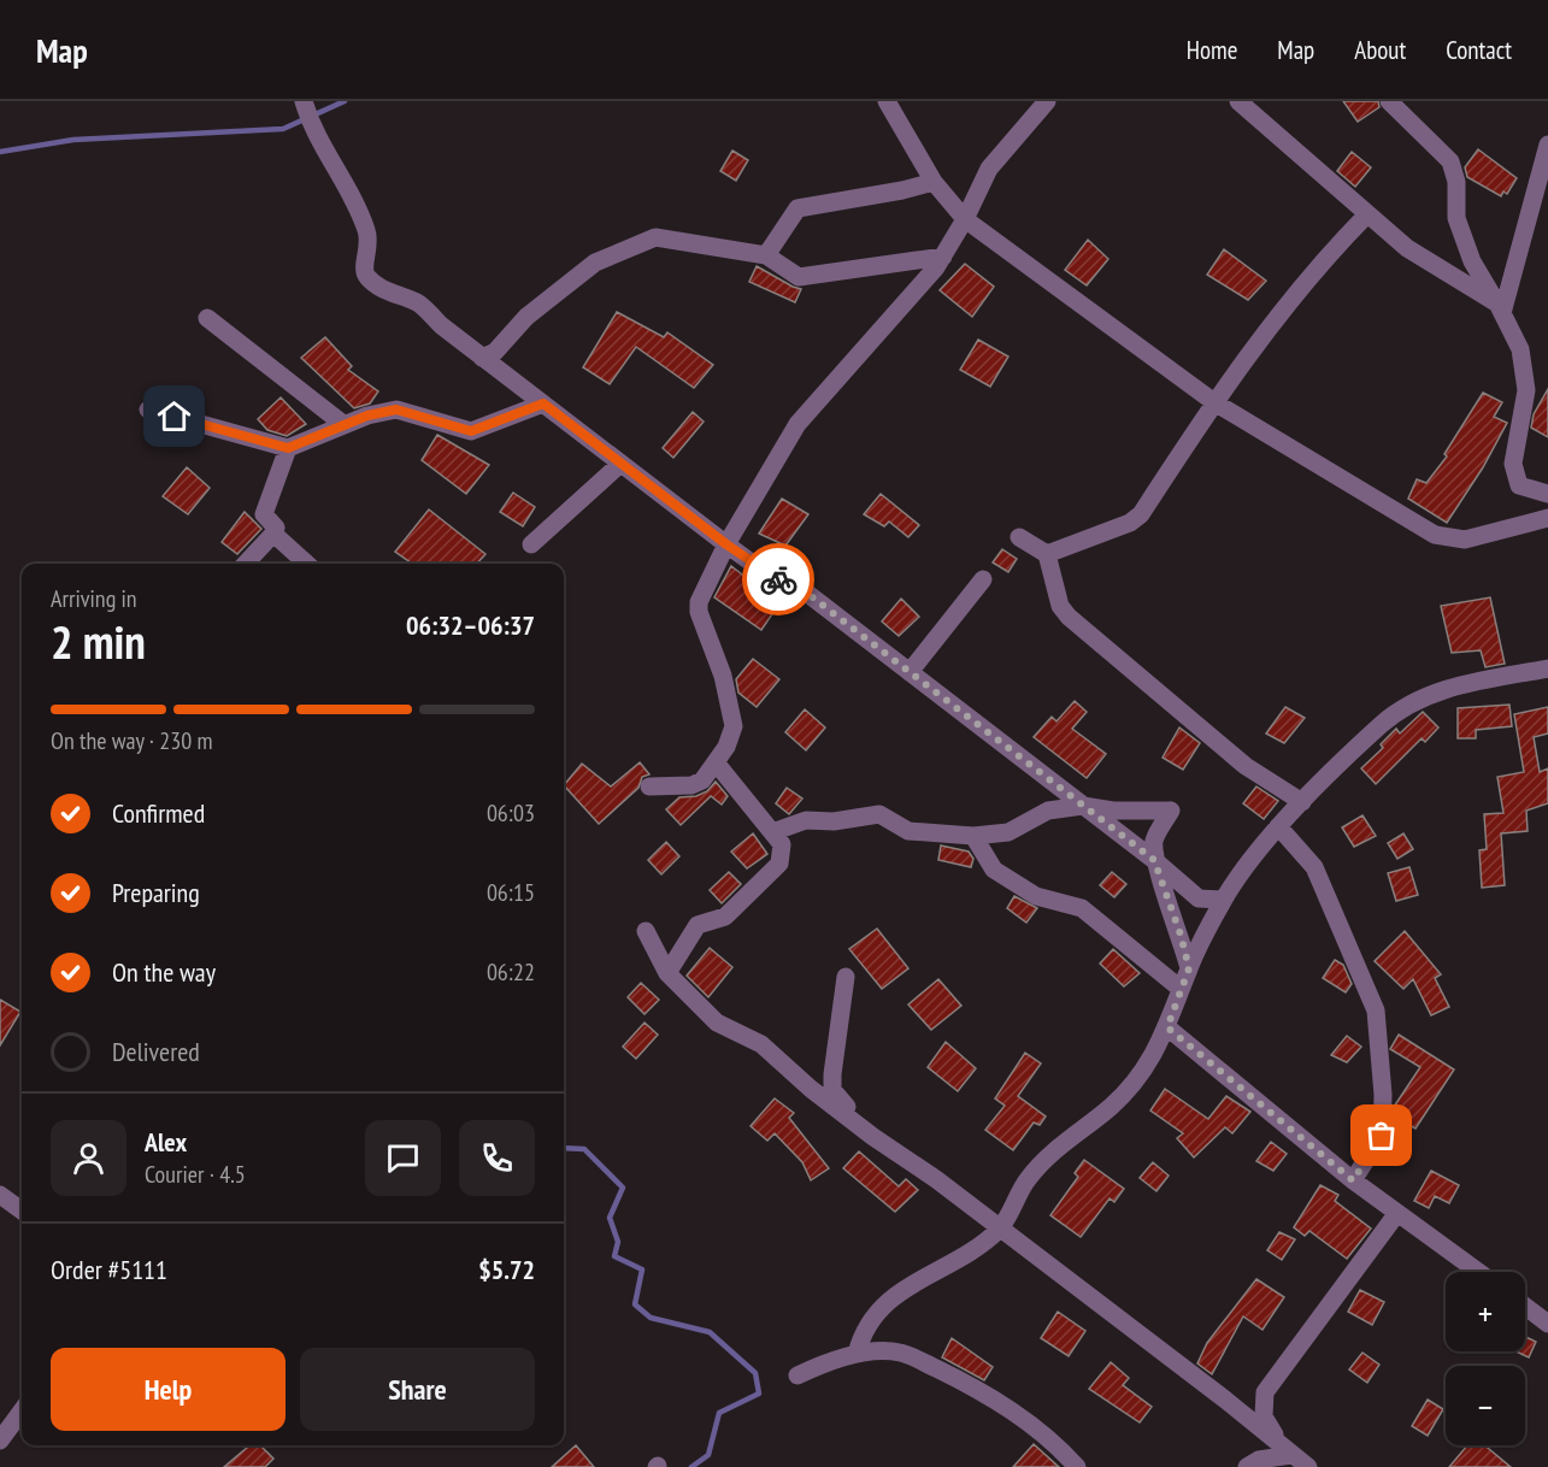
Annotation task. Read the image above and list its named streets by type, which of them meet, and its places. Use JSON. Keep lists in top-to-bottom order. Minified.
{"page":{"header":"Map","nav":["Home","Map","About","Contact"],"heading":["2 min","Arriving in","06:32–06:37"],"panel":["Alex","Courier · 4.5","Order #5111","$5.72"],"bar":"On the way · 230 m","list":[["Confirmed","06:03"],["Preparing","06:15"],["On the way","06:22"],"Delivered"],"map_buttons":["+","−"],"buttons":["Help","Share"]}}
